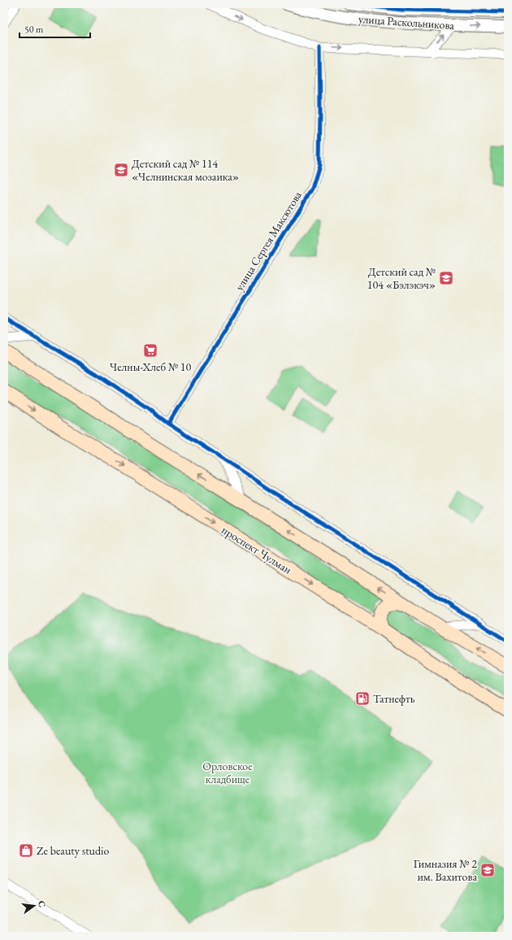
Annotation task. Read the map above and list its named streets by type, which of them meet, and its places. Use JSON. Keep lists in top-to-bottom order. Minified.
{"streets":{"main road":["проспект Чулман"],"street":["улица Раскольникова","улица Сергея Максютова"]},"parks":["Орловское кладбище"],"places":{"school or university":["Детский сад № 114 «Челнинская мозаика»","Детский сад № 104 «Бэлэкэч»","Гимназия № 2 им. Вахитова"],"supermarket":["Челны-Хлеб № 10"],"fuel station":["Татнефть"],"shop":["Zе beauty studio"]},"scale_bar":"50 m","north":"right"}
